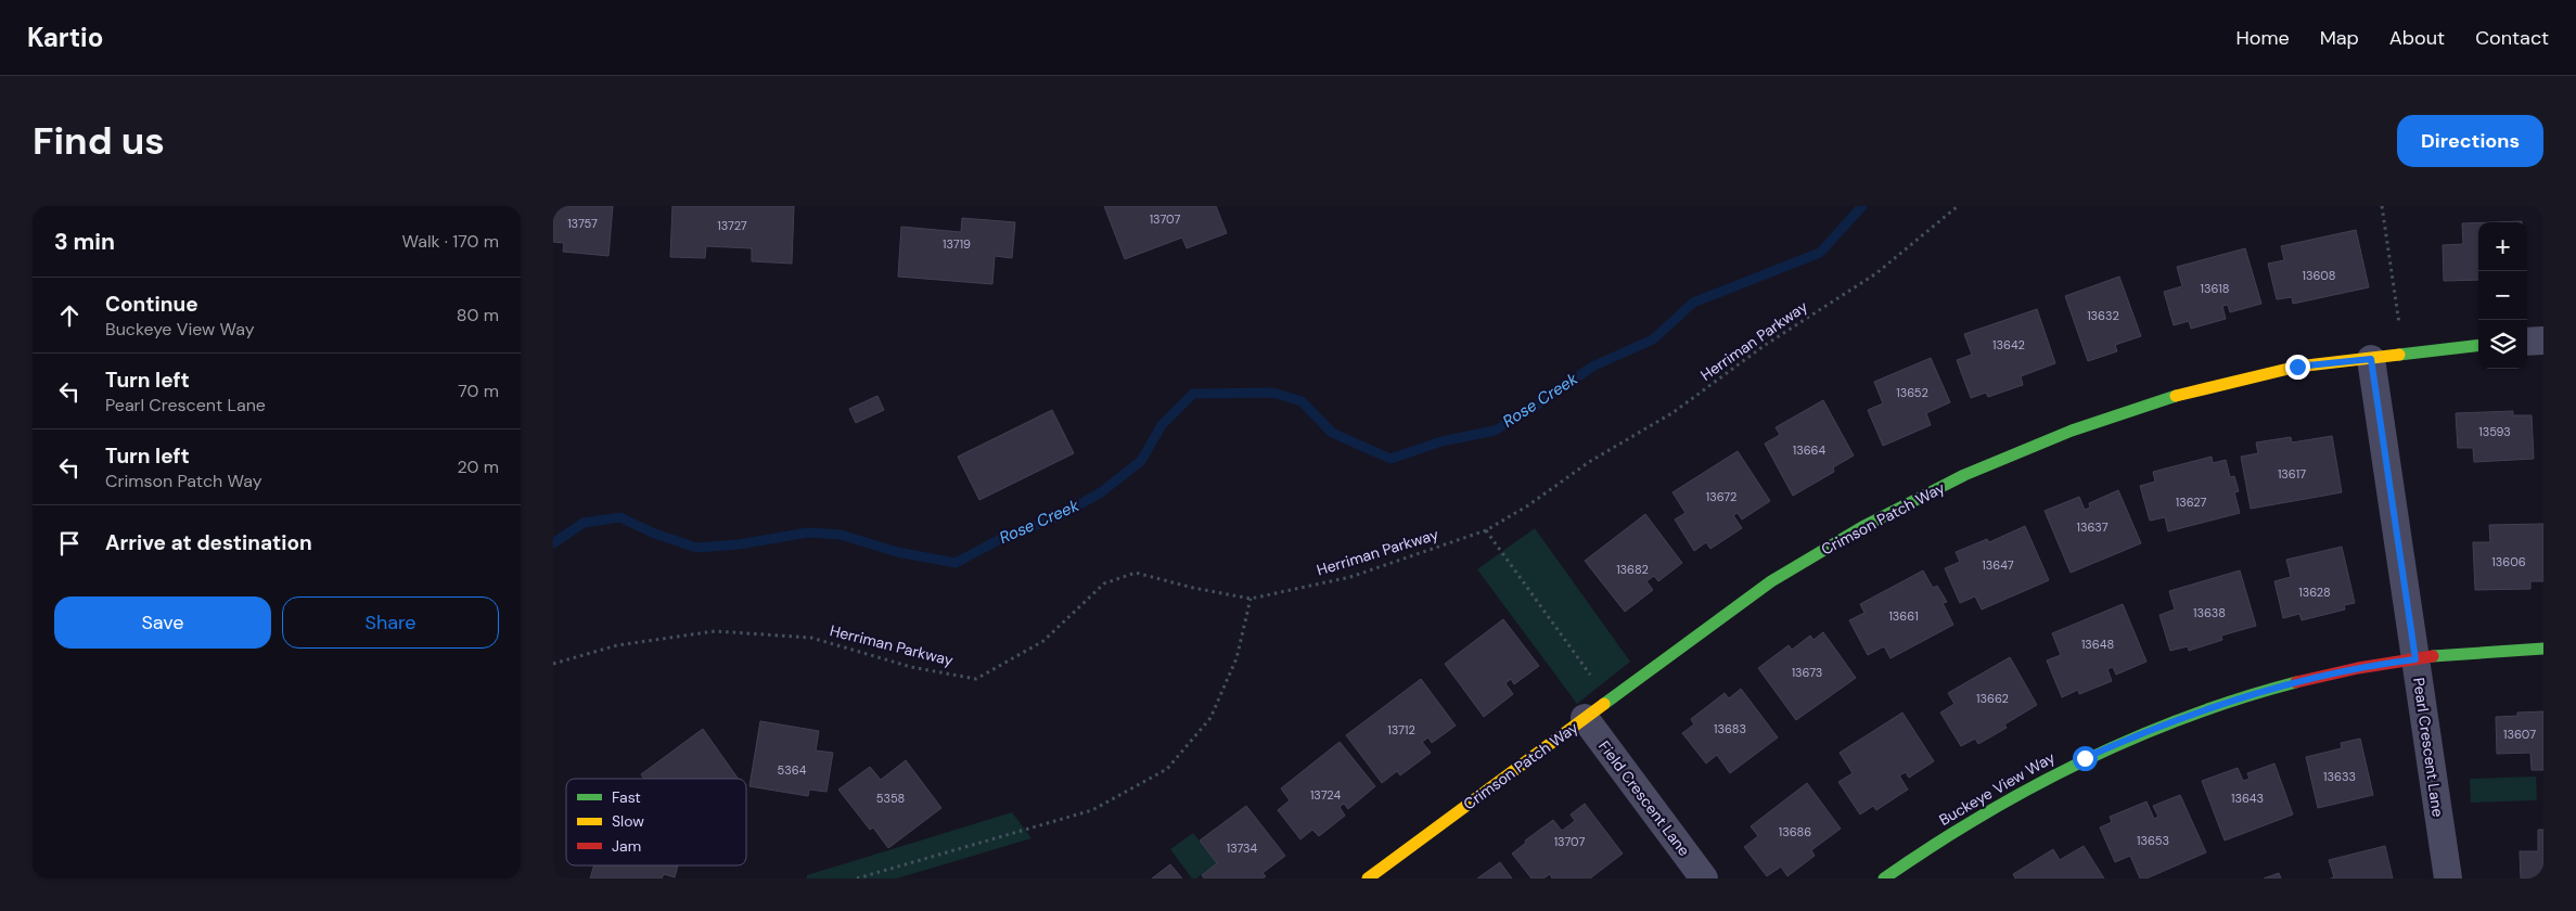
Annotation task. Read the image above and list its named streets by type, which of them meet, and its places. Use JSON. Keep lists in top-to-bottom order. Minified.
{"streets":{"street":["Crimson Patch Way","Pearl Crescent Lane","Buckeye View Way","Field Crescent Lane"],"path":["Herriman Parkway"]},"crossings":[["Crimson Patch Way","Pearl Crescent Lane"],["Crimson Patch Way","Field Crescent Lane"],["Pearl Crescent Lane","Buckeye View Way"]],"water":["Rose Creek"],"house_numbers":["13707","13757","13727","13719","13608","13618","13632","13642","13652","13593","13664","13617","13672","13627","13637","13606","13647","13682","13628","13638","13661","13648","13673","13662","13683","13712","13607","5364","13633","13724","5358","13643","13686","13653","13707","13734"],"legend":["Fast","Slow","Jam"],"page":{"header":"Kartio","nav":["Home","Map","About","Contact"],"buttons":["Directions",["Save","Share"]],"title":"Find us","heading":["3 min","Walk · 170 m"],"map_buttons":["+","−"],"list":[["Continue","Buckeye View Way","80 m"],["Turn left","Pearl Crescent Lane","70 m"],["Turn left","Crimson Patch Way","20 m"],"Arrive at destination"]}}
